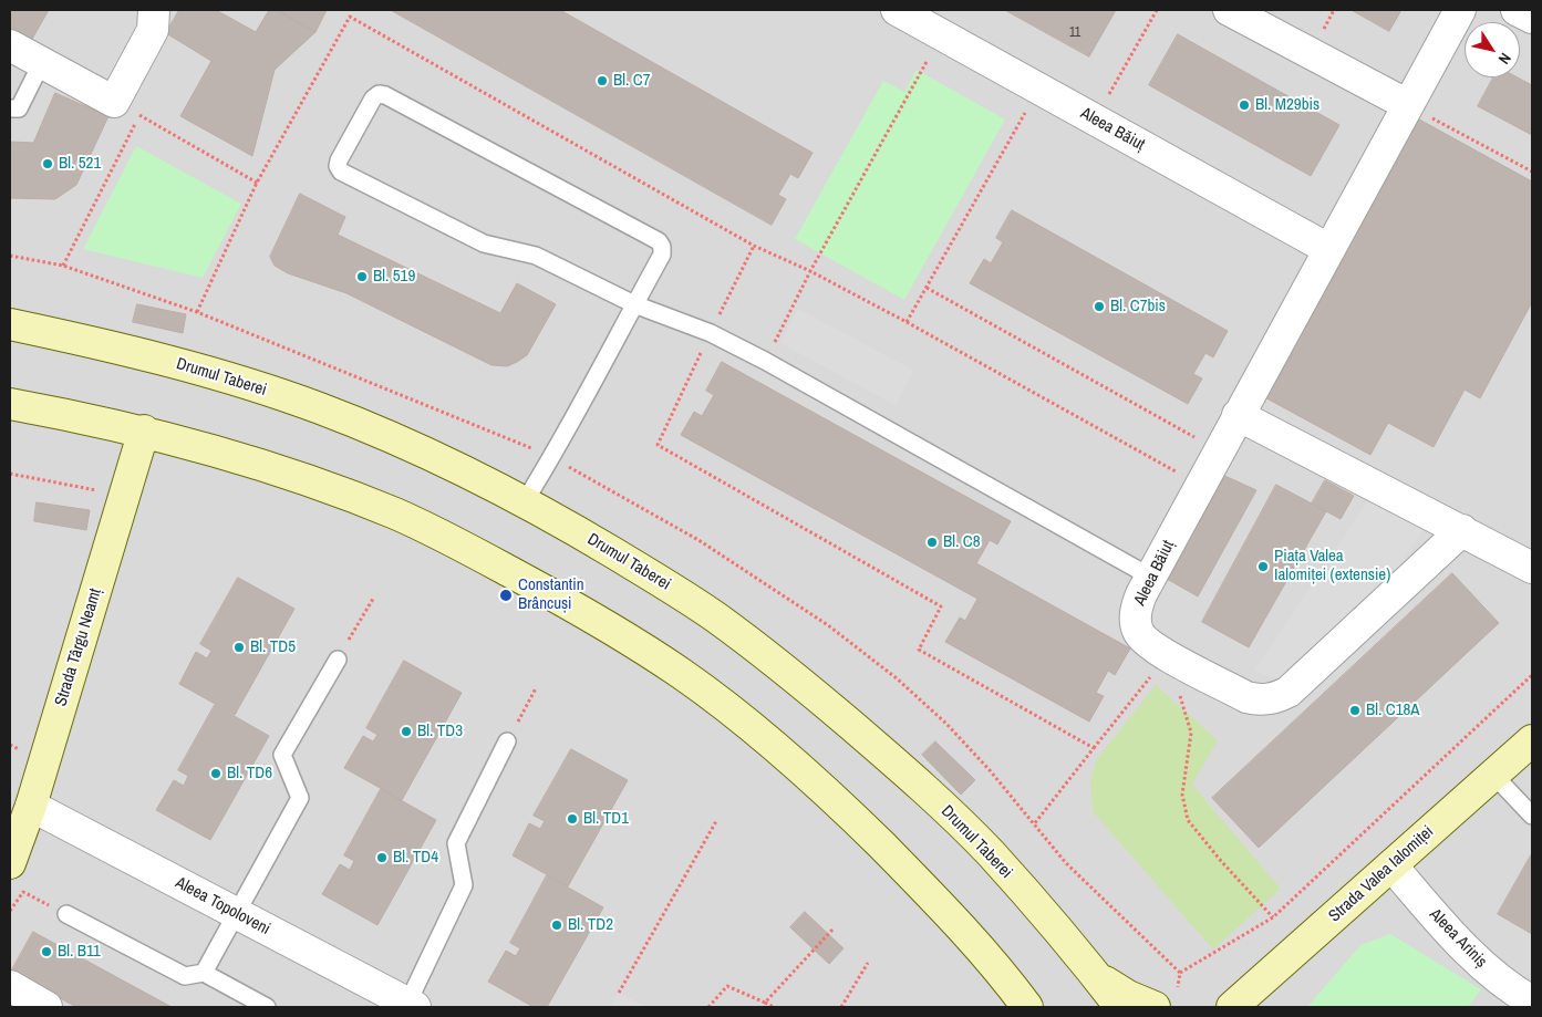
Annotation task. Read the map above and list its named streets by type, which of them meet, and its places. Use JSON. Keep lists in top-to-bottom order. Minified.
{"streets":{"main road":["Drumul Taberei","Strada Târgu Neamț","Strada Valea Ialomiței"],"street":["Aleea Băiuț","Aleea Topoloveni","Aleea Ariniș"]},"crossings":[["Strada Târgu Neamț","Aleea Topoloveni"],["Strada Valea Ialomiței","Aleea Ariniș"]],"places":["Bl. C7","Bl. M29bis","Bl. 521","Bl. 519","Bl. C7bis","Bl. C8","Piața Valea Ialomiței (extensie)","Constantin Brâncuși","Bl. TD5","Bl. C18A","Bl. TD3","Bl. TD6","Bl. TD1","Bl. TD4","Bl. TD2","Bl. B11"],"house_numbers":["11"],"north":"bottom right"}
